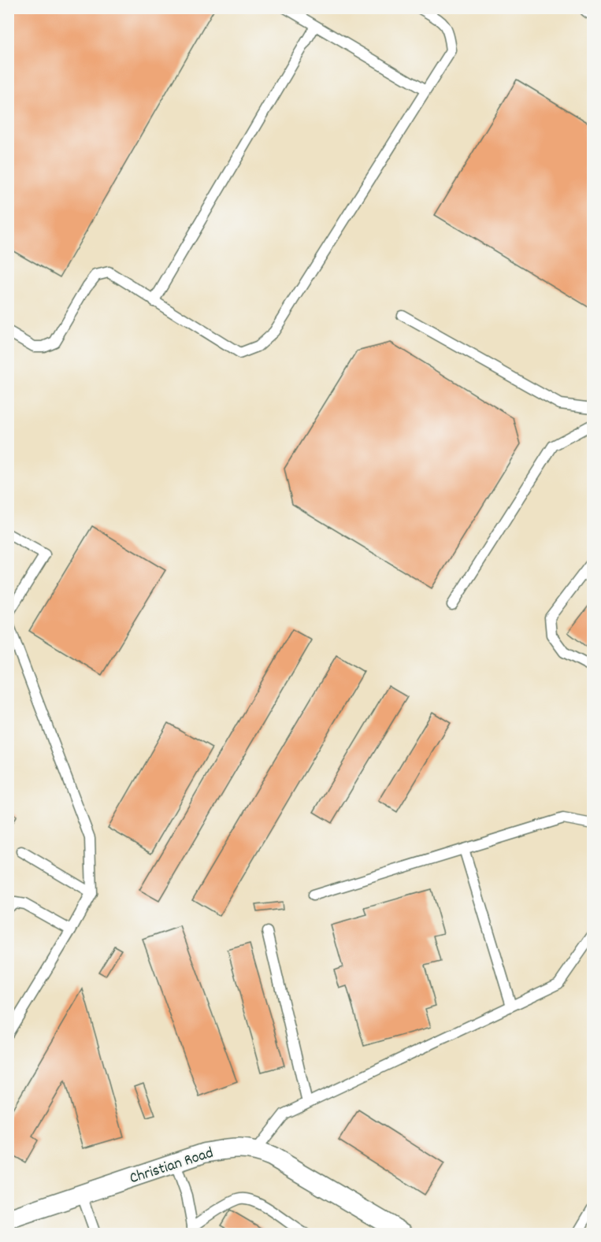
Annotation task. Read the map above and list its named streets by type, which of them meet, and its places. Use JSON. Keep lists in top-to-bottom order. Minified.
{"streets":{"street":["Christian Road"]}}
